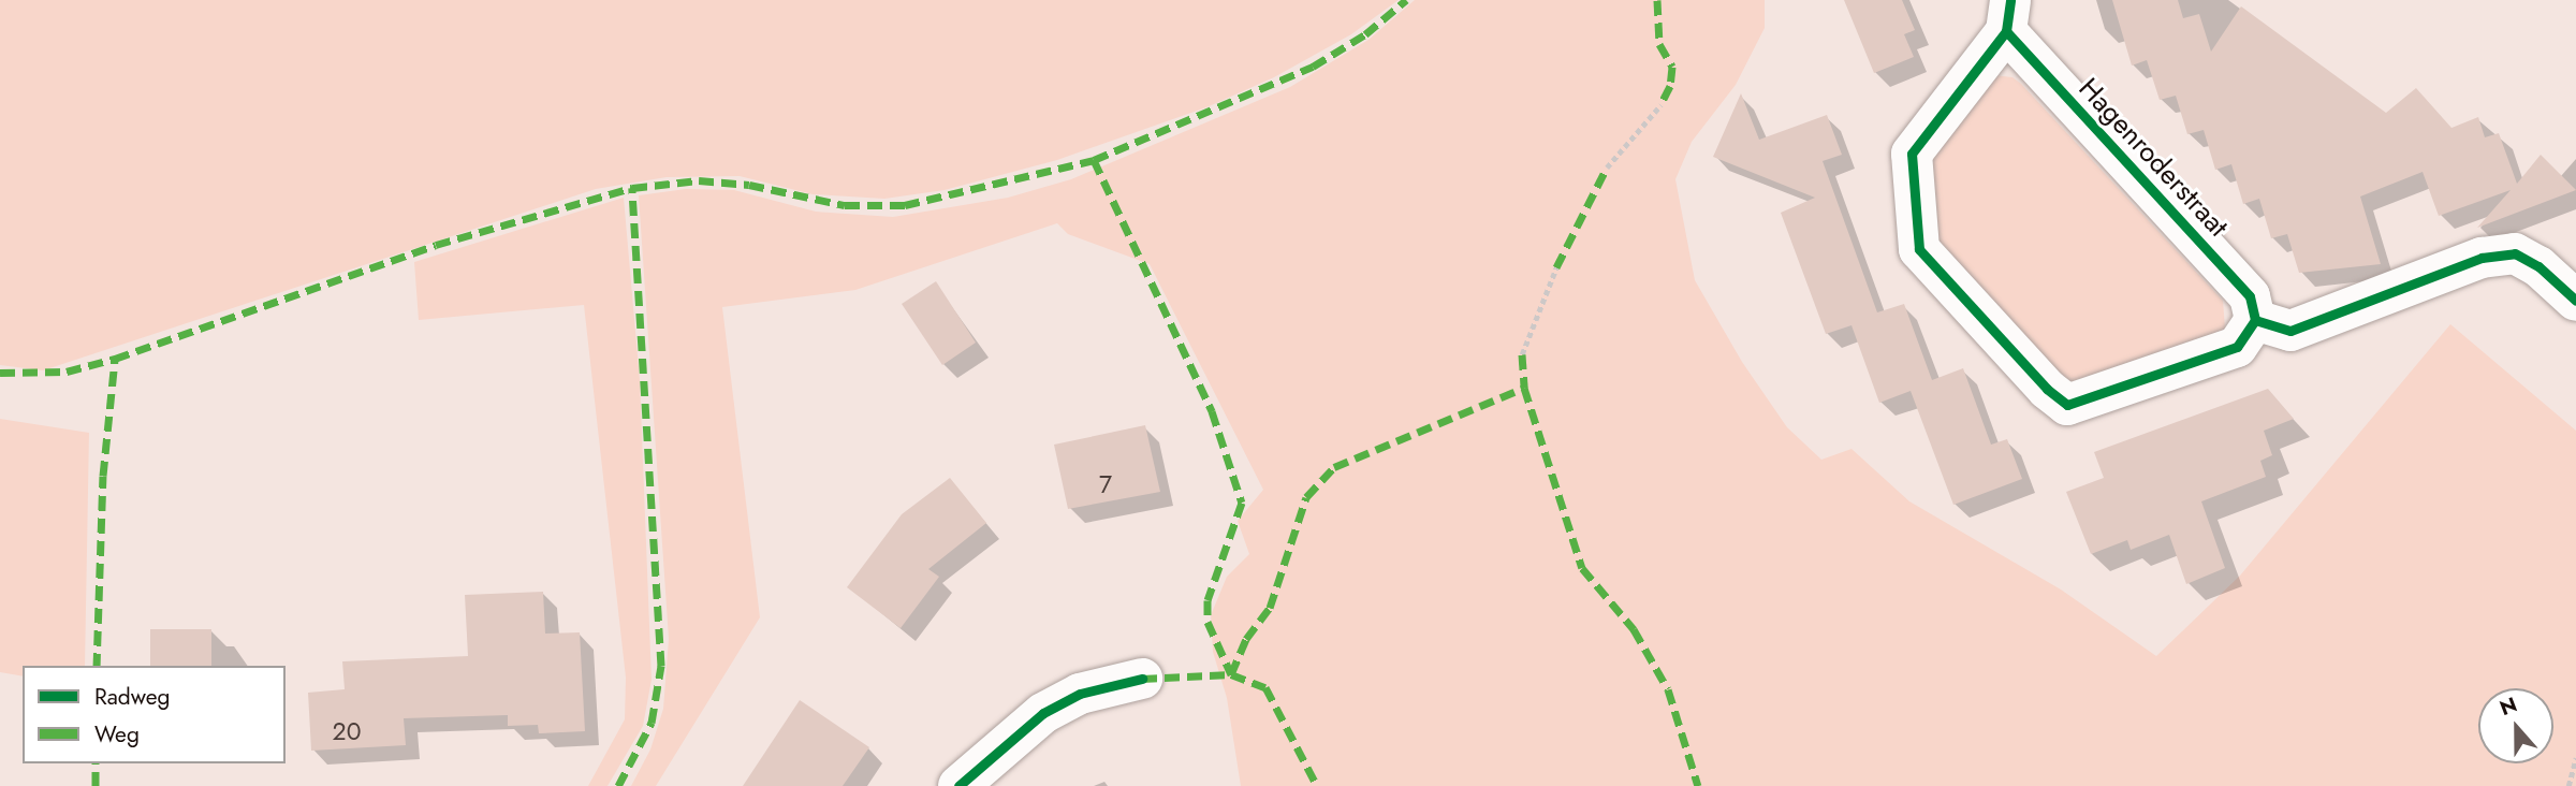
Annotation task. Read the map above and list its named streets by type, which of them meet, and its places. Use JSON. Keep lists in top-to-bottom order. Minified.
{"streets":{"street":["Hagenroderstraat"]},"house_numbers":["7","20"],"legend":["Radweg","Weg"],"north":"top"}
